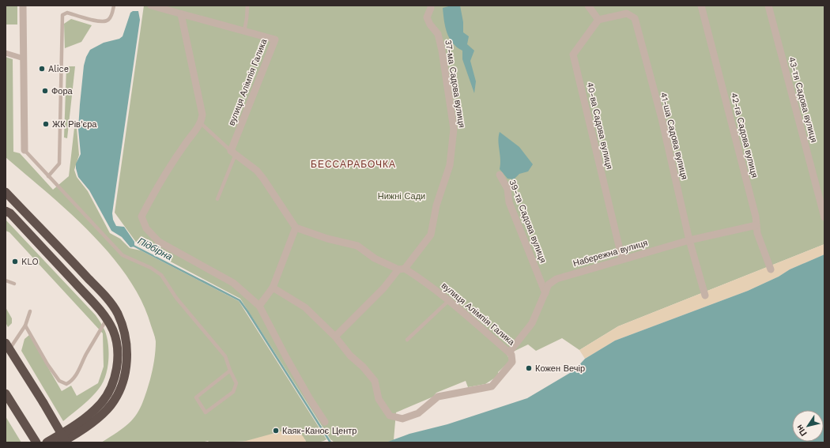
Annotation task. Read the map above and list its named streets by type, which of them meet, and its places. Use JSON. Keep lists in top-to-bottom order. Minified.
{"streets":{"street":["вулиця Алімпія Галика","37-ма Садова вулиця","43-тя Садова вулиця","40-ва Садова вулиця","42-га Садова вулиця","41-ша Садова вулиця","39-та Садова вулиця","Набережна вулиця"]},"crossings":[["вулиця Алімпія Галика","37-ма Садова вулиця"],["вулиця Алімпія Галика","Набережна вулиця"],["40-ва Садова вулиця","41-ша Садова вулиця"],["40-ва Садова вулиця","Набережна вулиця"],["42-га Садова вулиця","Набережна вулиця"],["41-ша Садова вулиця","Набережна вулиця"],["39-та Садова вулиця","Набережна вулиця"]],"districts":["БЕССАРАБОЧКА"],"water":["Підбірна"],"parks":["Нижні Сади"],"places":["Alice","Фора","ЖК Рів'єра","KLO","Кожен Вечір","Каяк-Каноє Центр"],"north":"bottom left"}
